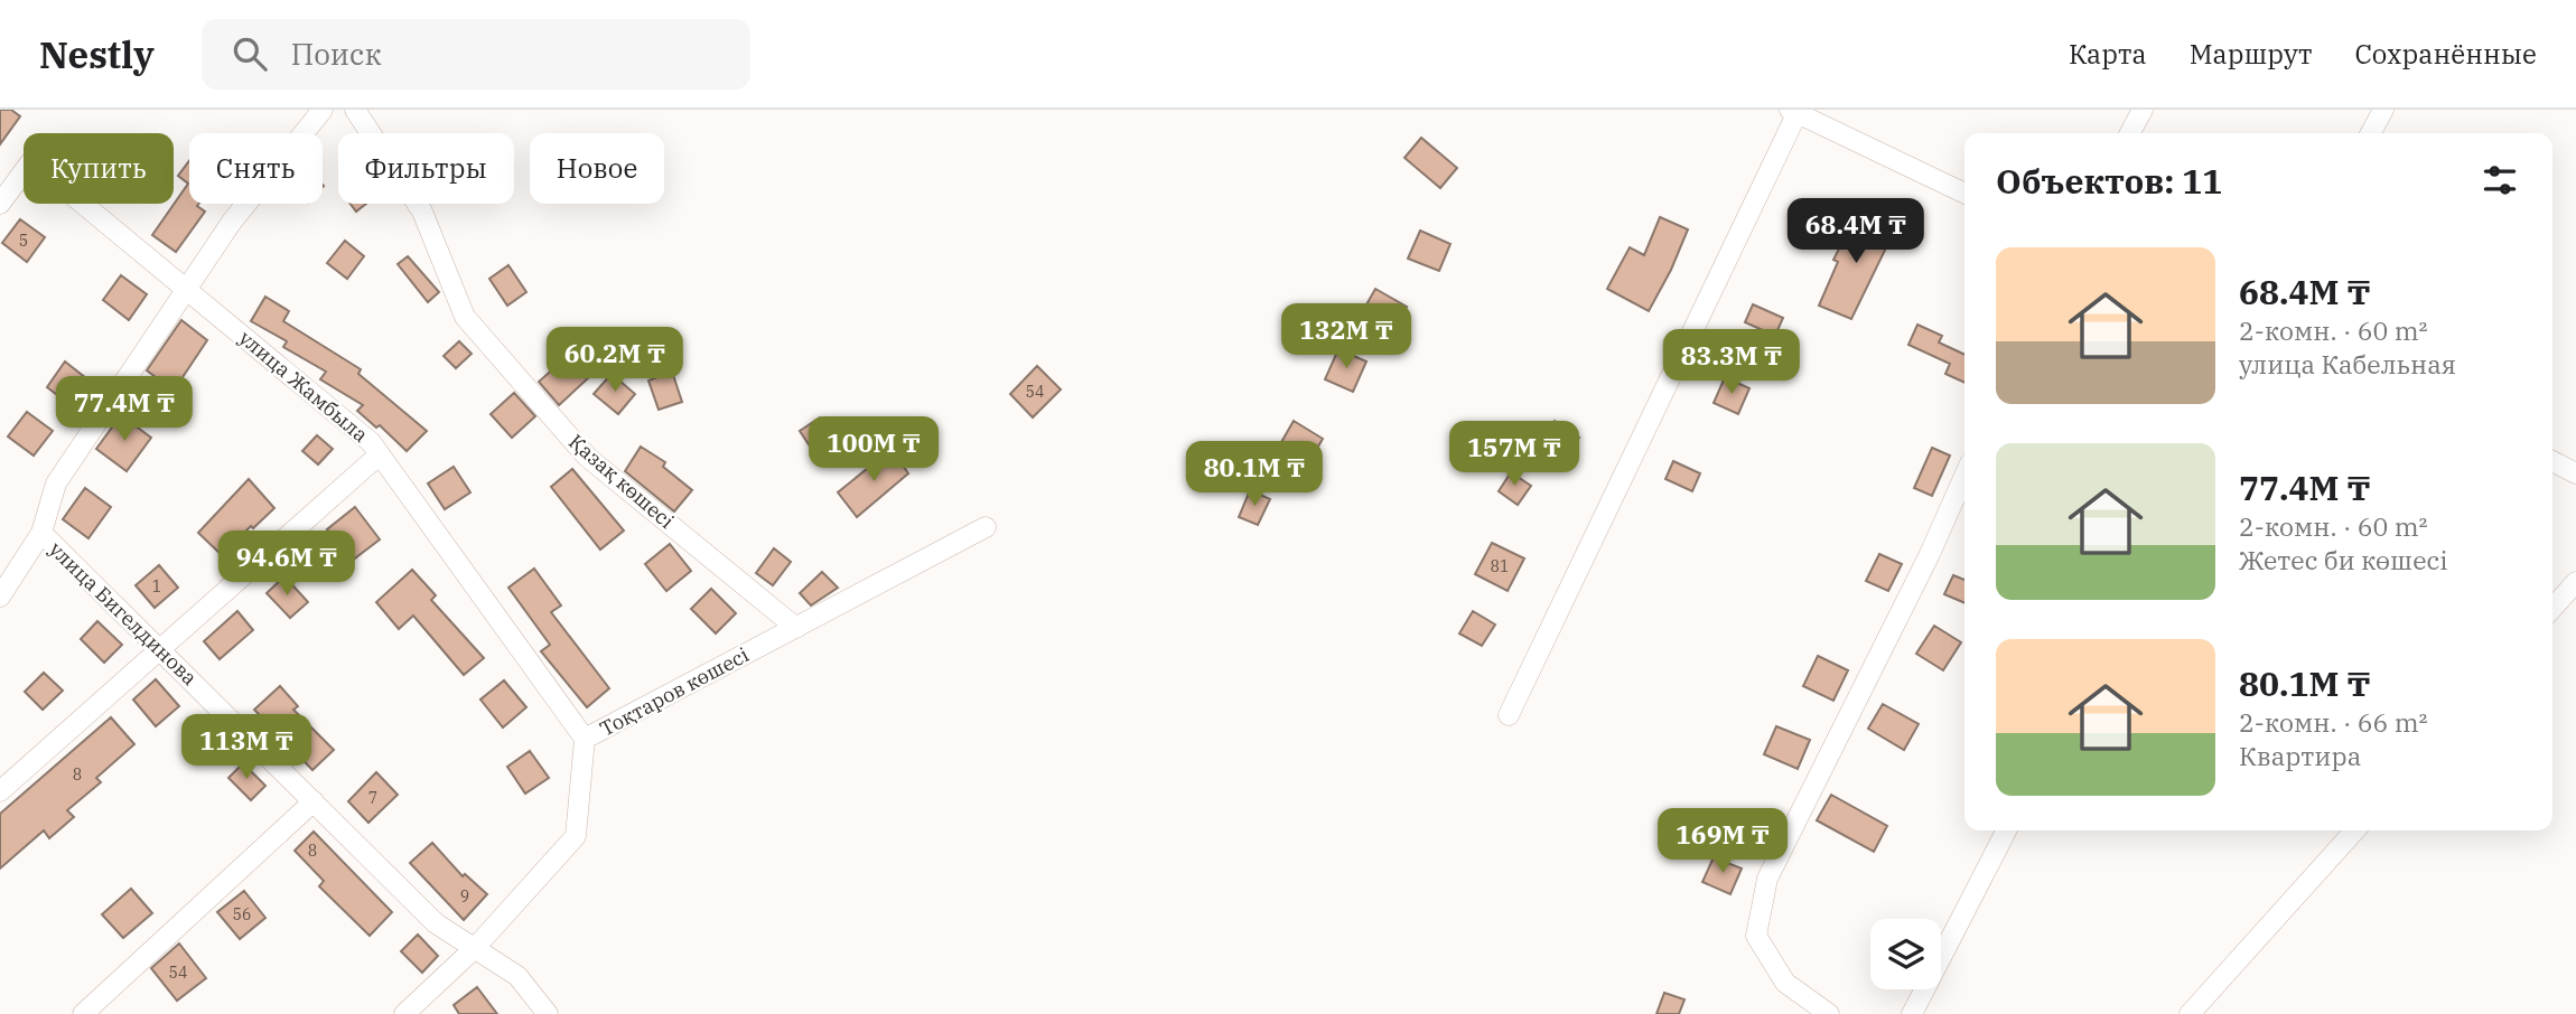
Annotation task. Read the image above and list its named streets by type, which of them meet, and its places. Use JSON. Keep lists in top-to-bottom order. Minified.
{"streets":{"street":["улица Жамбыла","Қазақ көшесі","улица Бигелдинова","Тоқтаров көшесі"]},"crossings":[["улица Жамбыла","Тоқтаров көшесі"],["Қазақ көшесі","Тоқтаров көшесі"],["улица Бигелдинова","Тоқтаров көшесі"]],"house_numbers":["5","54","81","1","8","7","8","9","56","54"],"page":{"header":"Nestly","search":"Поиск","nav":["Карта","Маршрут","Сохранённые"],"chip":["Купить","Снять","Фильтры","Новое"],"heading":"Объектов: 11","price":["68.4M ₸","132M ₸","60.2M ₸","83.3M ₸","77.4M ₸","100M ₸","157M ₸","80.1M ₸","94.6M ₸","113M ₸","169M ₸"],"list":[{"name":"68.4M ₸","note":"2-комн. · 60 m² · улица Кабельная"},{"name":"77.4M ₸","note":"2-комн. · 60 m² · Жетес би көшесі"},{"name":"80.1M ₸","note":"2-комн. · 66 m² · Квартира"}]}}
